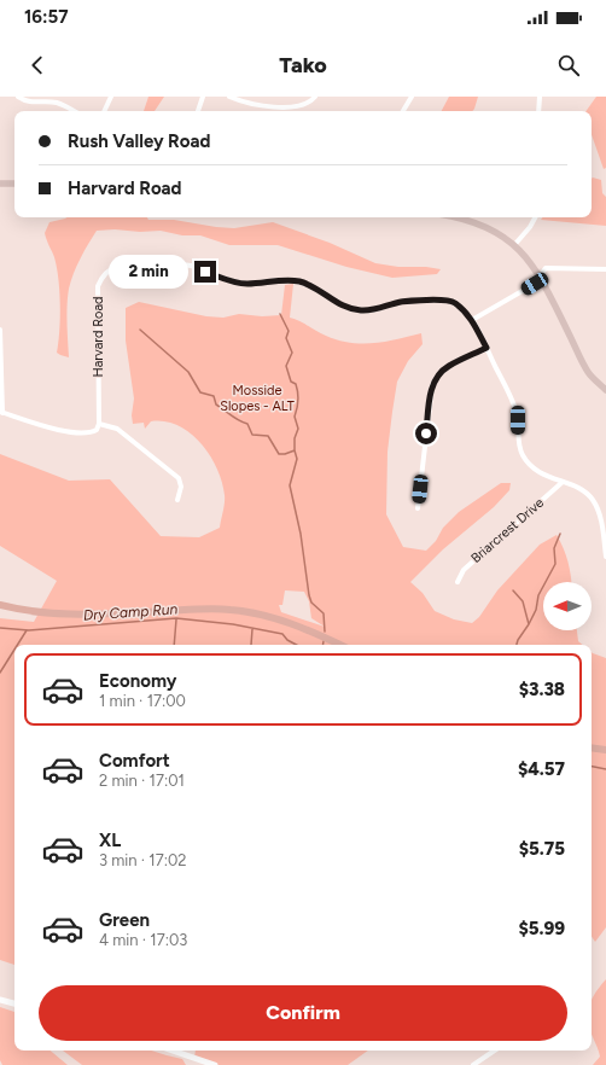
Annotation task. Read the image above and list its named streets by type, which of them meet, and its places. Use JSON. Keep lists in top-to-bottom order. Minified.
{"streets":{"street":["Harvard Road","Briarcrest Drive"]},"crossings":[["Harvard Road","Briarcrest Drive"]],"water":["Dry Camp Run"],"parks":["Mosside Slopes - ALT"],"north":"left","page":{"status":"16:57","header":"Tako","banner":["Rush Valley Road","Harvard Road"],"bubble":"2 min","list":[{"name":"Economy","note":"1 min · 17:00","value":"$3.38"},{"name":"Comfort","note":"2 min · 17:01","value":"$4.57"},{"name":"XL","note":"3 min · 17:02","value":"$5.75"},{"name":"Green","note":"4 min · 17:03","value":"$5.99"}],"buttons":"Confirm"}}
